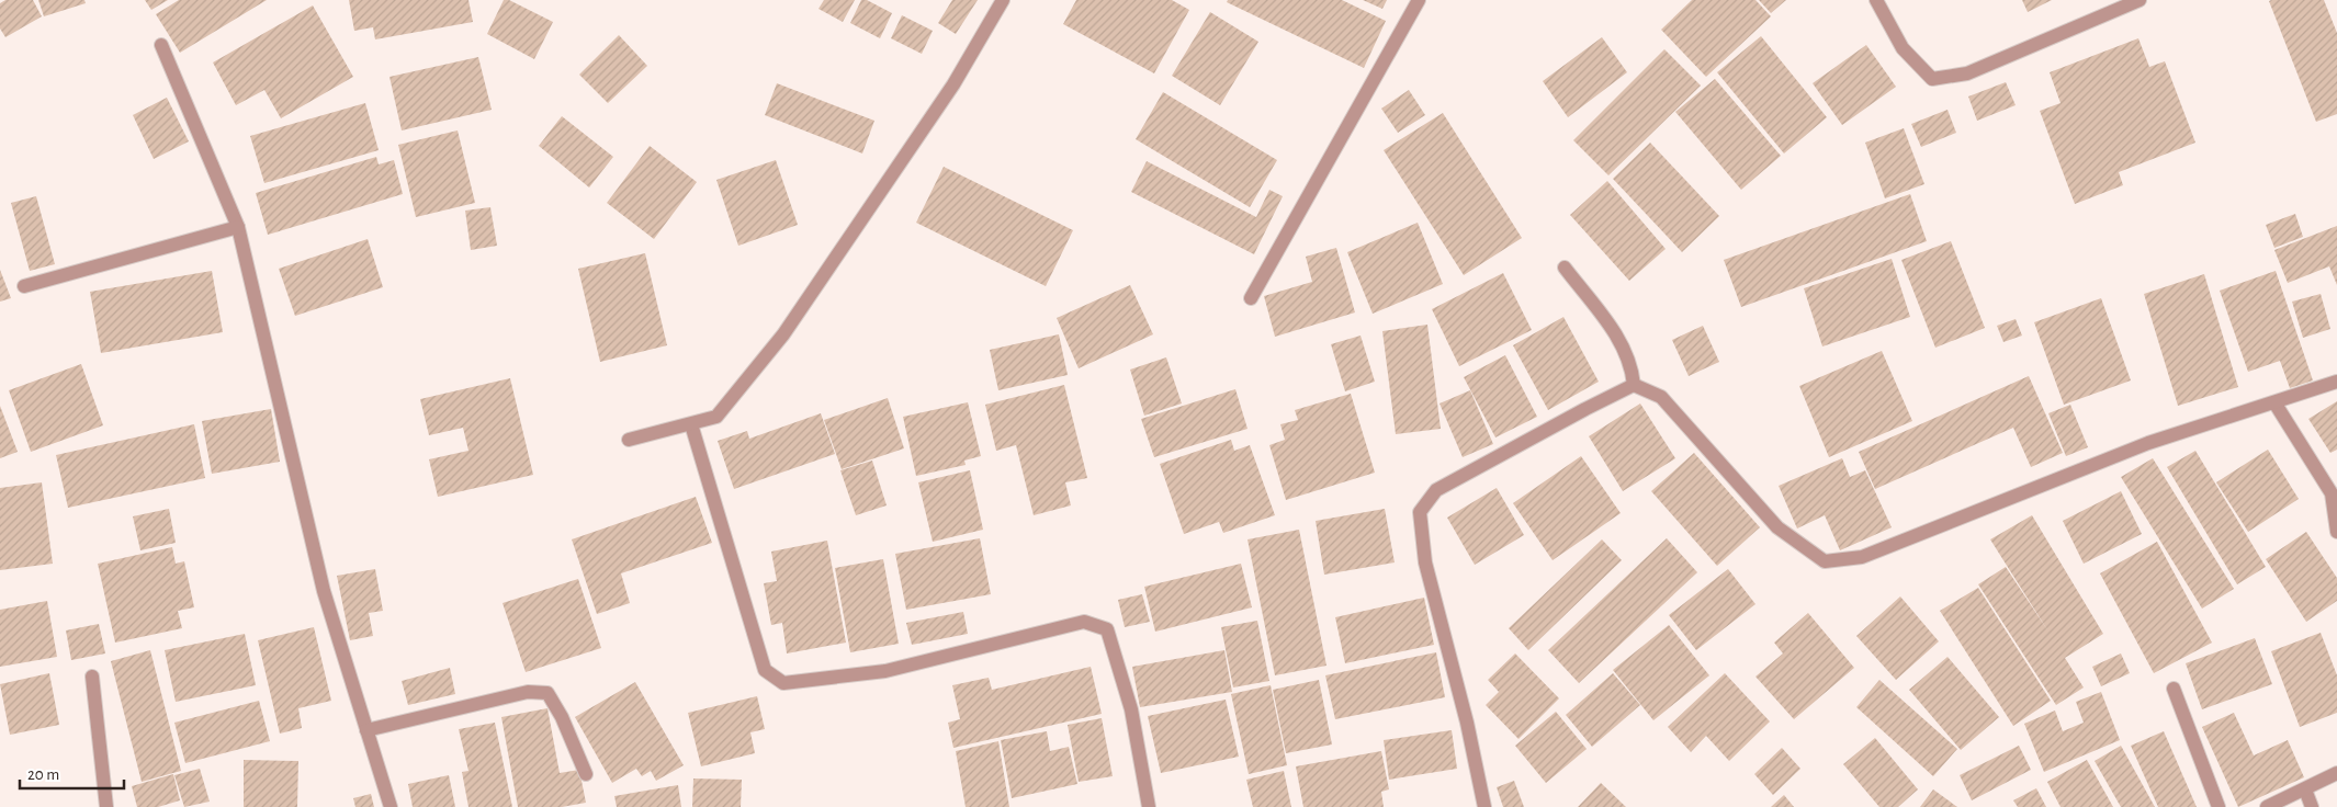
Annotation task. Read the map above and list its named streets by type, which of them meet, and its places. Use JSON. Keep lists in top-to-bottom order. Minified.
{"scale_bar":"20 m"}
